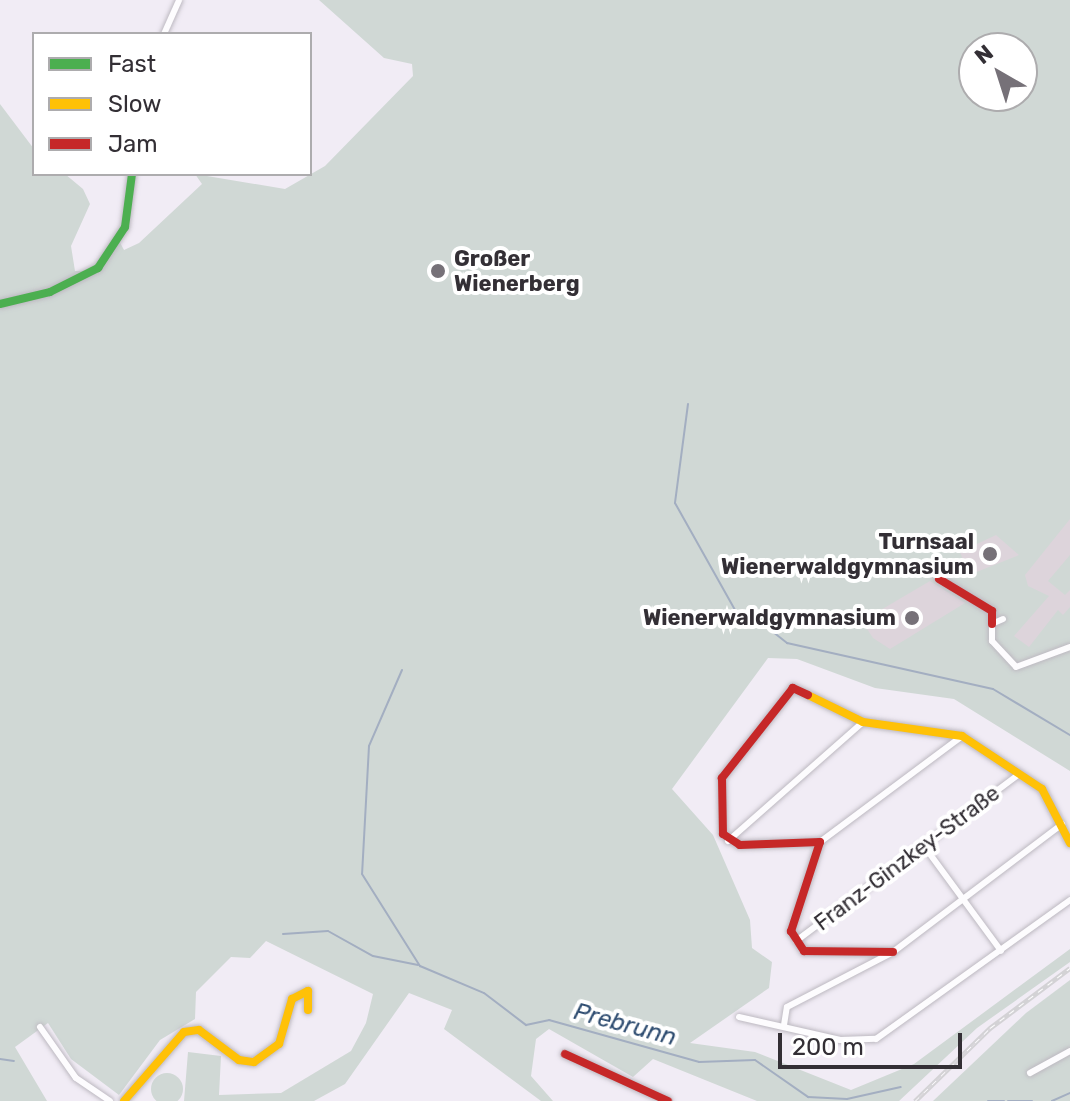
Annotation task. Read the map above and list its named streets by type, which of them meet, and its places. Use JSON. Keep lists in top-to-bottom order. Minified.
{"streets":{"street":["Franz-Ginzkey-Straße"]},"water":["Prebrunn"],"places":["Großer Wienerberg","Turnsaal Wienerwaldgymnasium","Wienerwaldgymnasium"],"legend":["Fast","Slow","Jam"],"scale_bar":"200 m","north":"top left"}
